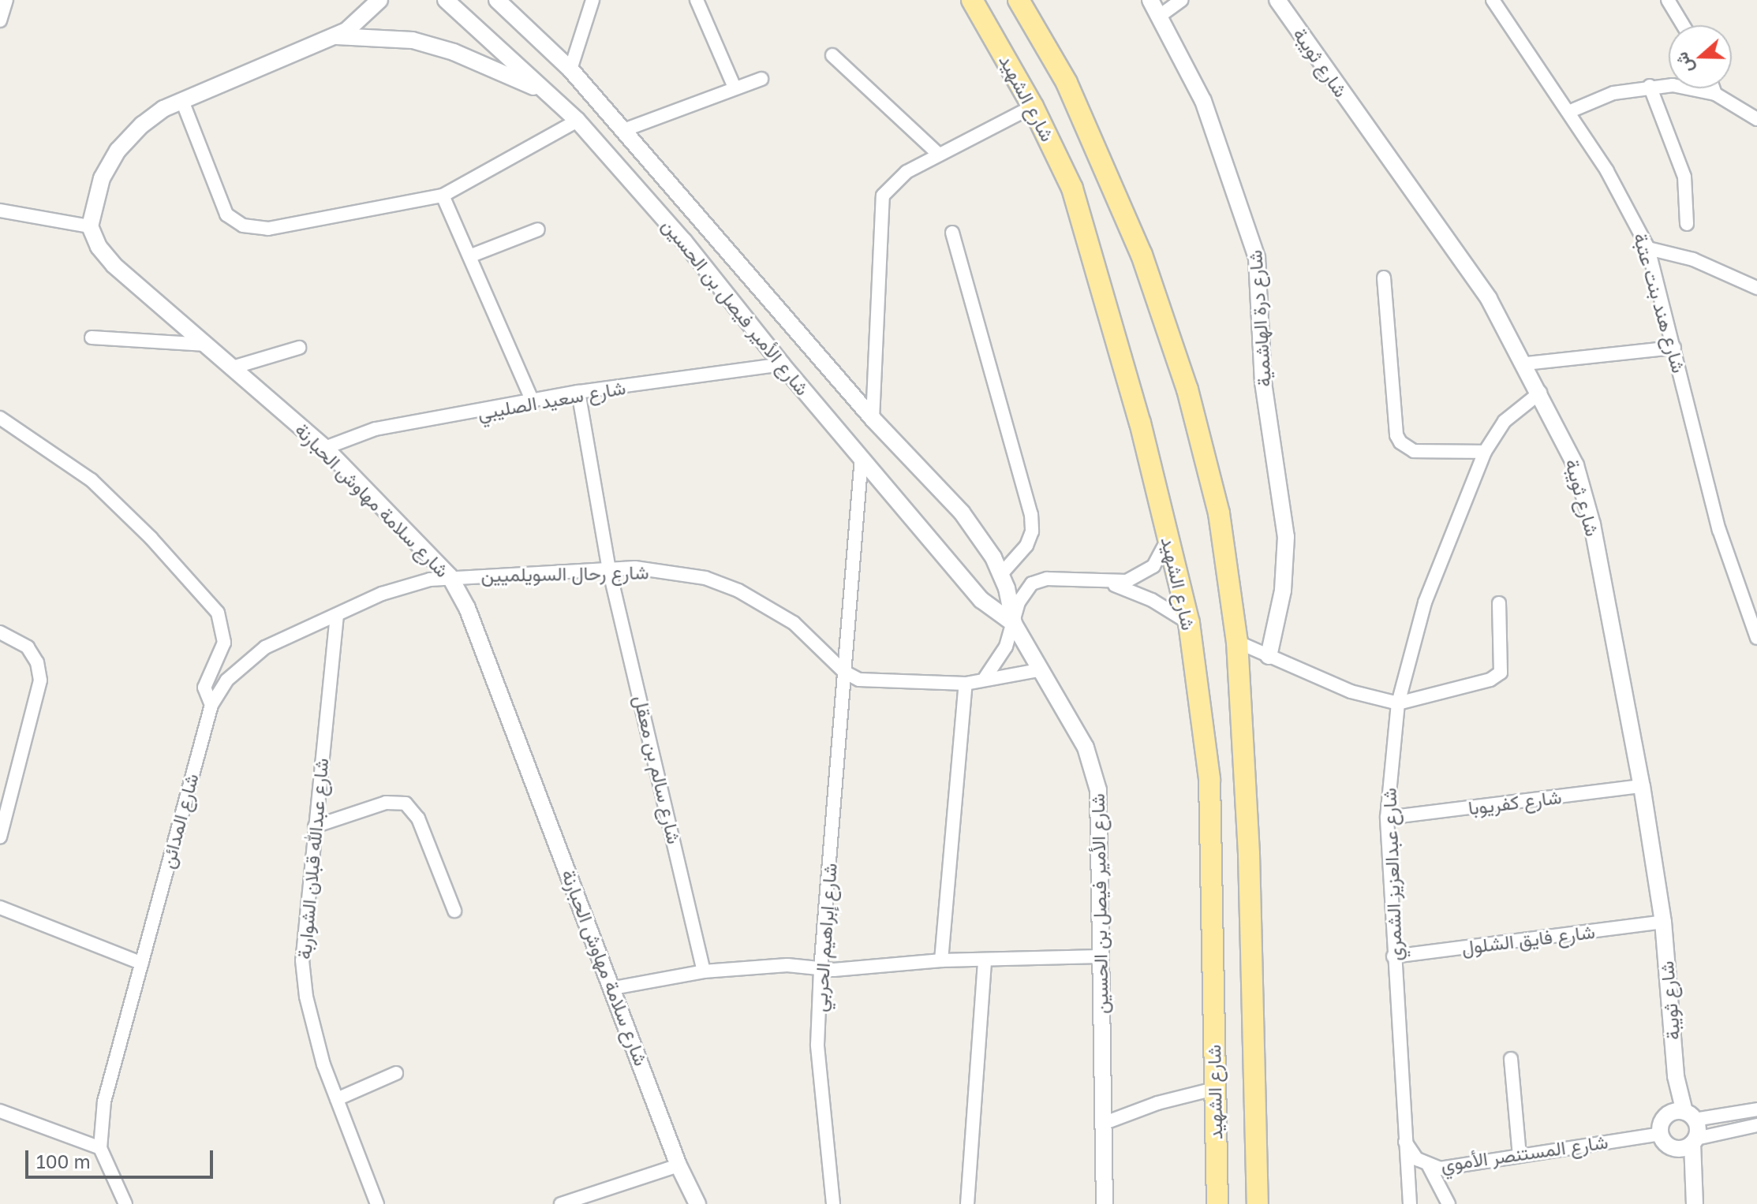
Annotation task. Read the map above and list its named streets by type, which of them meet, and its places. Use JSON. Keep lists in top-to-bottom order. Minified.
{"streets":{"highway":["شارع الشهيد"],"street":["شارع ثويبة","شارع هند بنت عتبة","شارع الأمير فيصل بن الحسين","شارع درة الهاشمية","شارع سعيد الصليبي","شارع سلامة مهاوش الحبارنة","شارع رحال السويلميين","شارع سالم بن معقل","شارع كفريوبا","شارع المدائن","شارع عبدالله قبلان الشواربة","شارع عبدالعزيز الشمري","شارع إبراهيم الحربي","شارع فايق الشلول","شارع المستنصر الأموي"]},"crossings":[["شارع ثويبة","شارع كفريوبا"],["شارع ثويبة","شارع عبدالعزيز الشمري"],["شارع ثويبة","شارع فايق الشلول"],["شارع ثويبة","شارع المستنصر الأموي"],["شارع الأمير فيصل بن الحسين","شارع سعيد الصليبي"],["شارع الأمير فيصل بن الحسين","شارع رحال السويلميين"],["شارع الأمير فيصل بن الحسين","شارع إبراهيم الحربي"],["شارع سعيد الصليبي","شارع سلامة مهاوش الحبارنة"],["شارع سعيد الصليبي","شارع سالم بن معقل"],["شارع سلامة مهاوش الحبارنة","شارع رحال السويلميين"],["شارع سلامة مهاوش الحبارنة","شارع المدائن"],["شارع رحال السويلميين","شارع سالم بن معقل"],["شارع رحال السويلميين","شارع المدائن"],["شارع رحال السويلميين","شارع إبراهيم الحربي"],["شارع كفريوبا","شارع عبدالعزيز الشمري"],["شارع المدائن","شارع عبدالله قبلان الشواربة"],["شارع عبدالعزيز الشمري","شارع فايق الشلول"],["شارع عبدالعزيز الشمري","شارع المستنصر الأموي"]],"scale_bar":"100 m","north":"left"}
